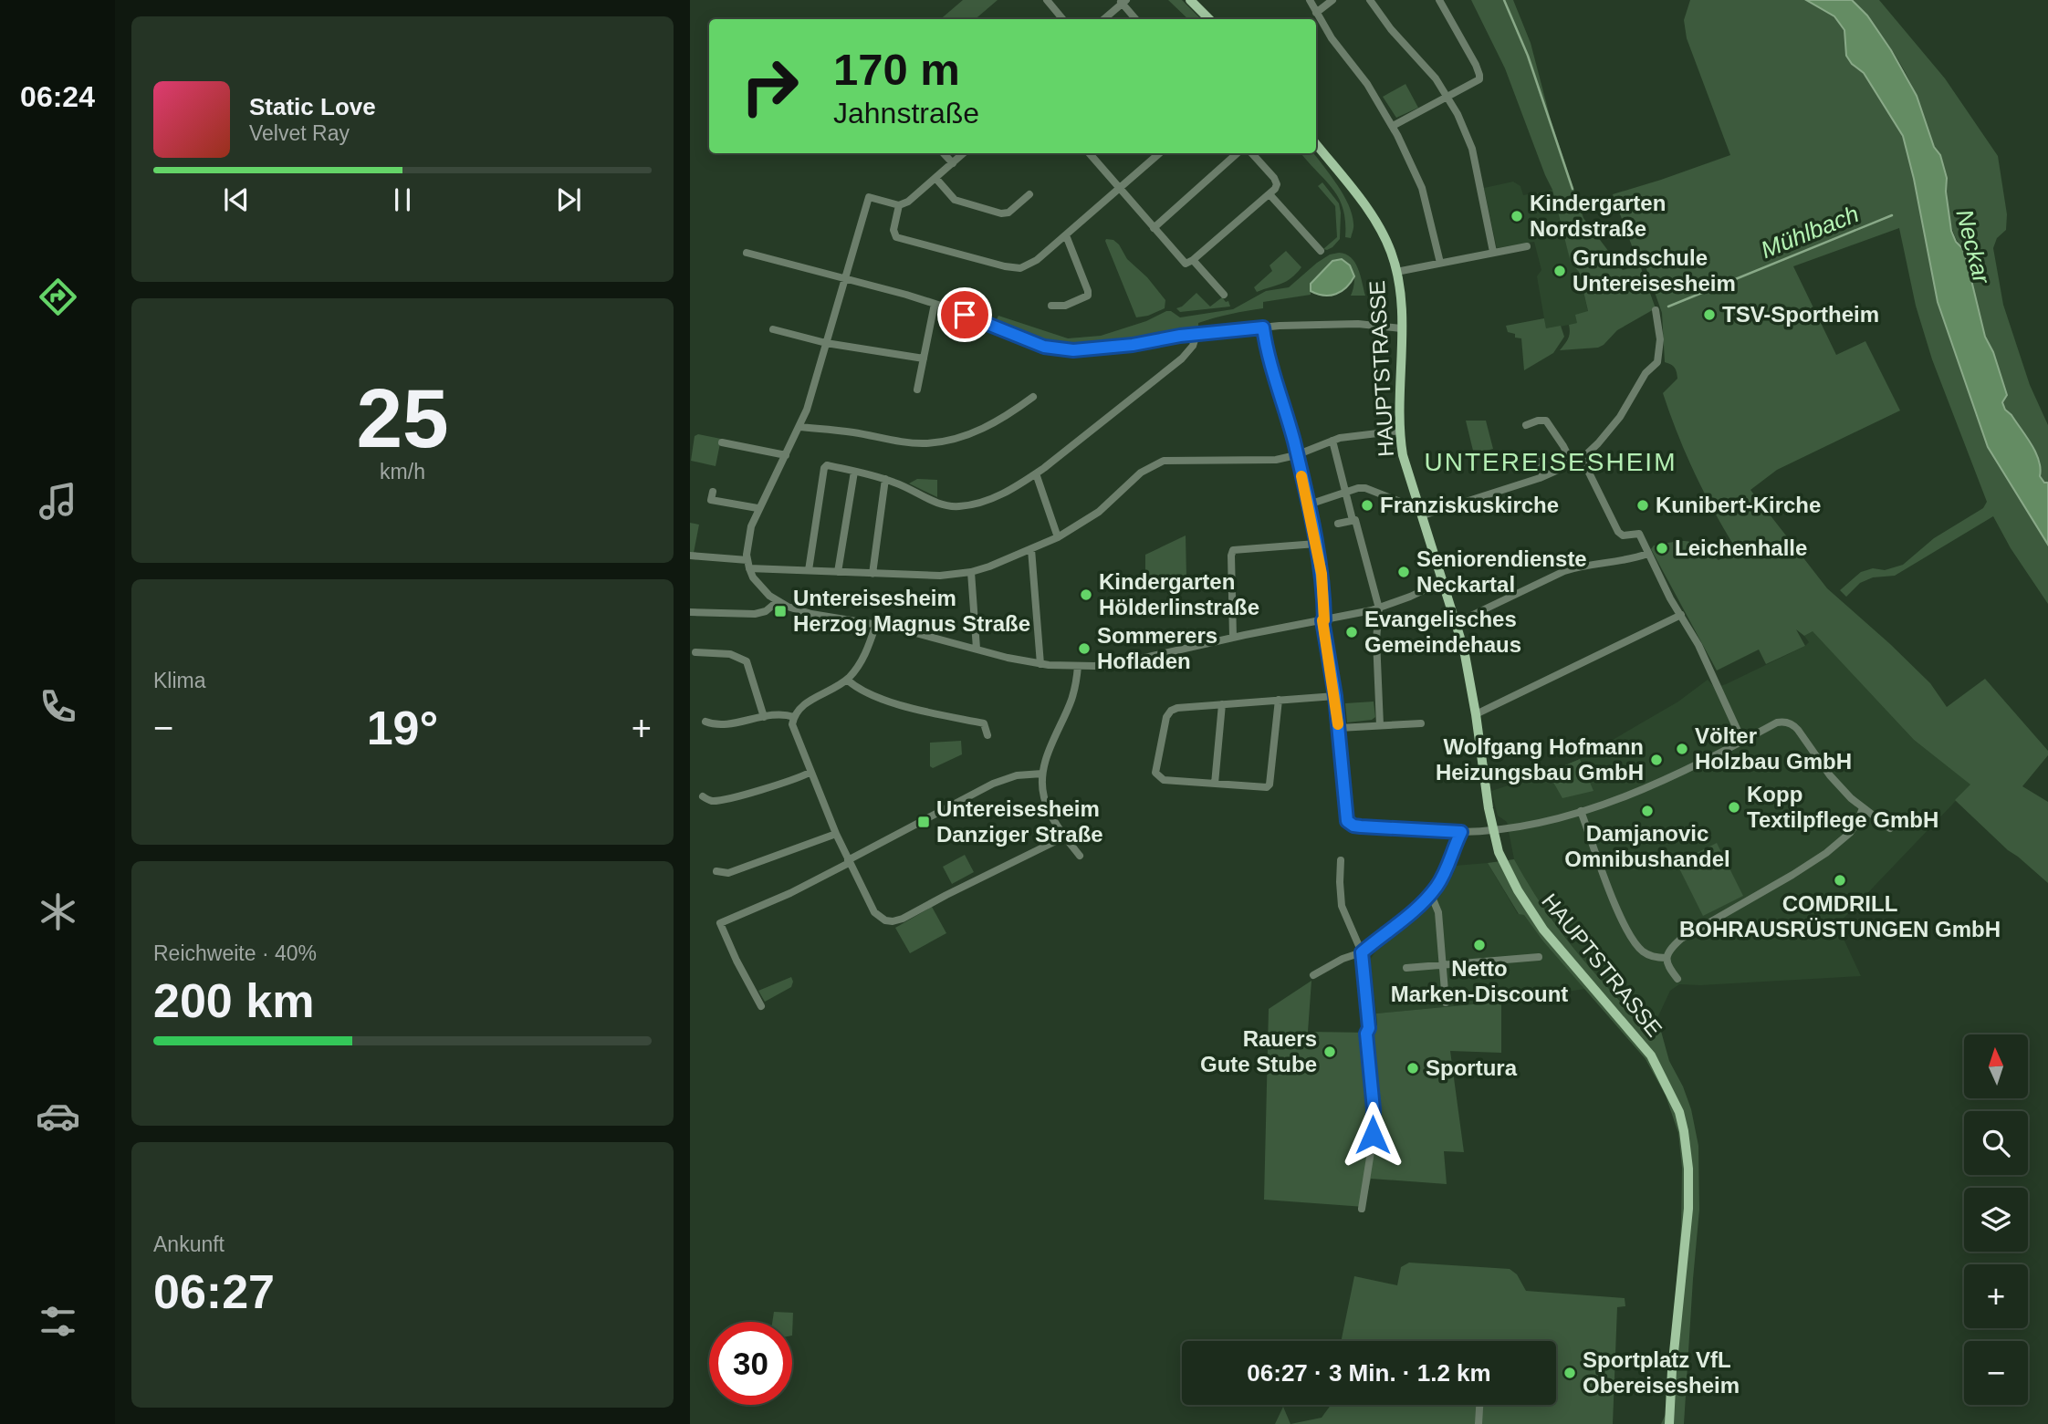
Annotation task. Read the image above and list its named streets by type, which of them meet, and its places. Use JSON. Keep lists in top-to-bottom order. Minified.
{"streets":{"main road":["HAUPTSTRASSE"]},"districts":["UNTEREISESHEIM"],"water":["Mühlbach","Neckar"],"places":{"other":["Kindergarten Nordstraße","Grundschule Untereisesheim","TSV-Sportheim","Franziskuskirche","Kunibert-Kirche","Leichenhalle","Seniorendienste Neckartal","Kindergarten Hölderlinstraße","Evangelisches Gemeindehaus","Sommerers Hofladen","Völter Holzbau GmbH","Wolfgang Hofmann Heizungsbau GmbH","Kopp Textilpflege GmbH","Damjanovic Omnibushandel","COMDRILL BOHRAUSRÜSTUNGEN GmbH","Netto Marken-Discount","Rauers Gute Stube","Sportura","Sportplatz VfL Obereisesheim"],"transit":["Untereisesheim Herzog Magnus Straße","Untereisesheim Danziger Straße"]},"north":"top","page":{"tabs":"06:24","turn":["170 m","Jahnstraße"],"song":["Static Love","Velvet Ray"],"tile":[["25","km/h"],"Klima",["Reichweite · 40%","200 km"],["Ankunft","06:27"]],"heat":["−","19°","+"],"map_buttons":["+","−"],"limit":"30","trip":"06:27 · 3 Min. · 1.2 km"}}
